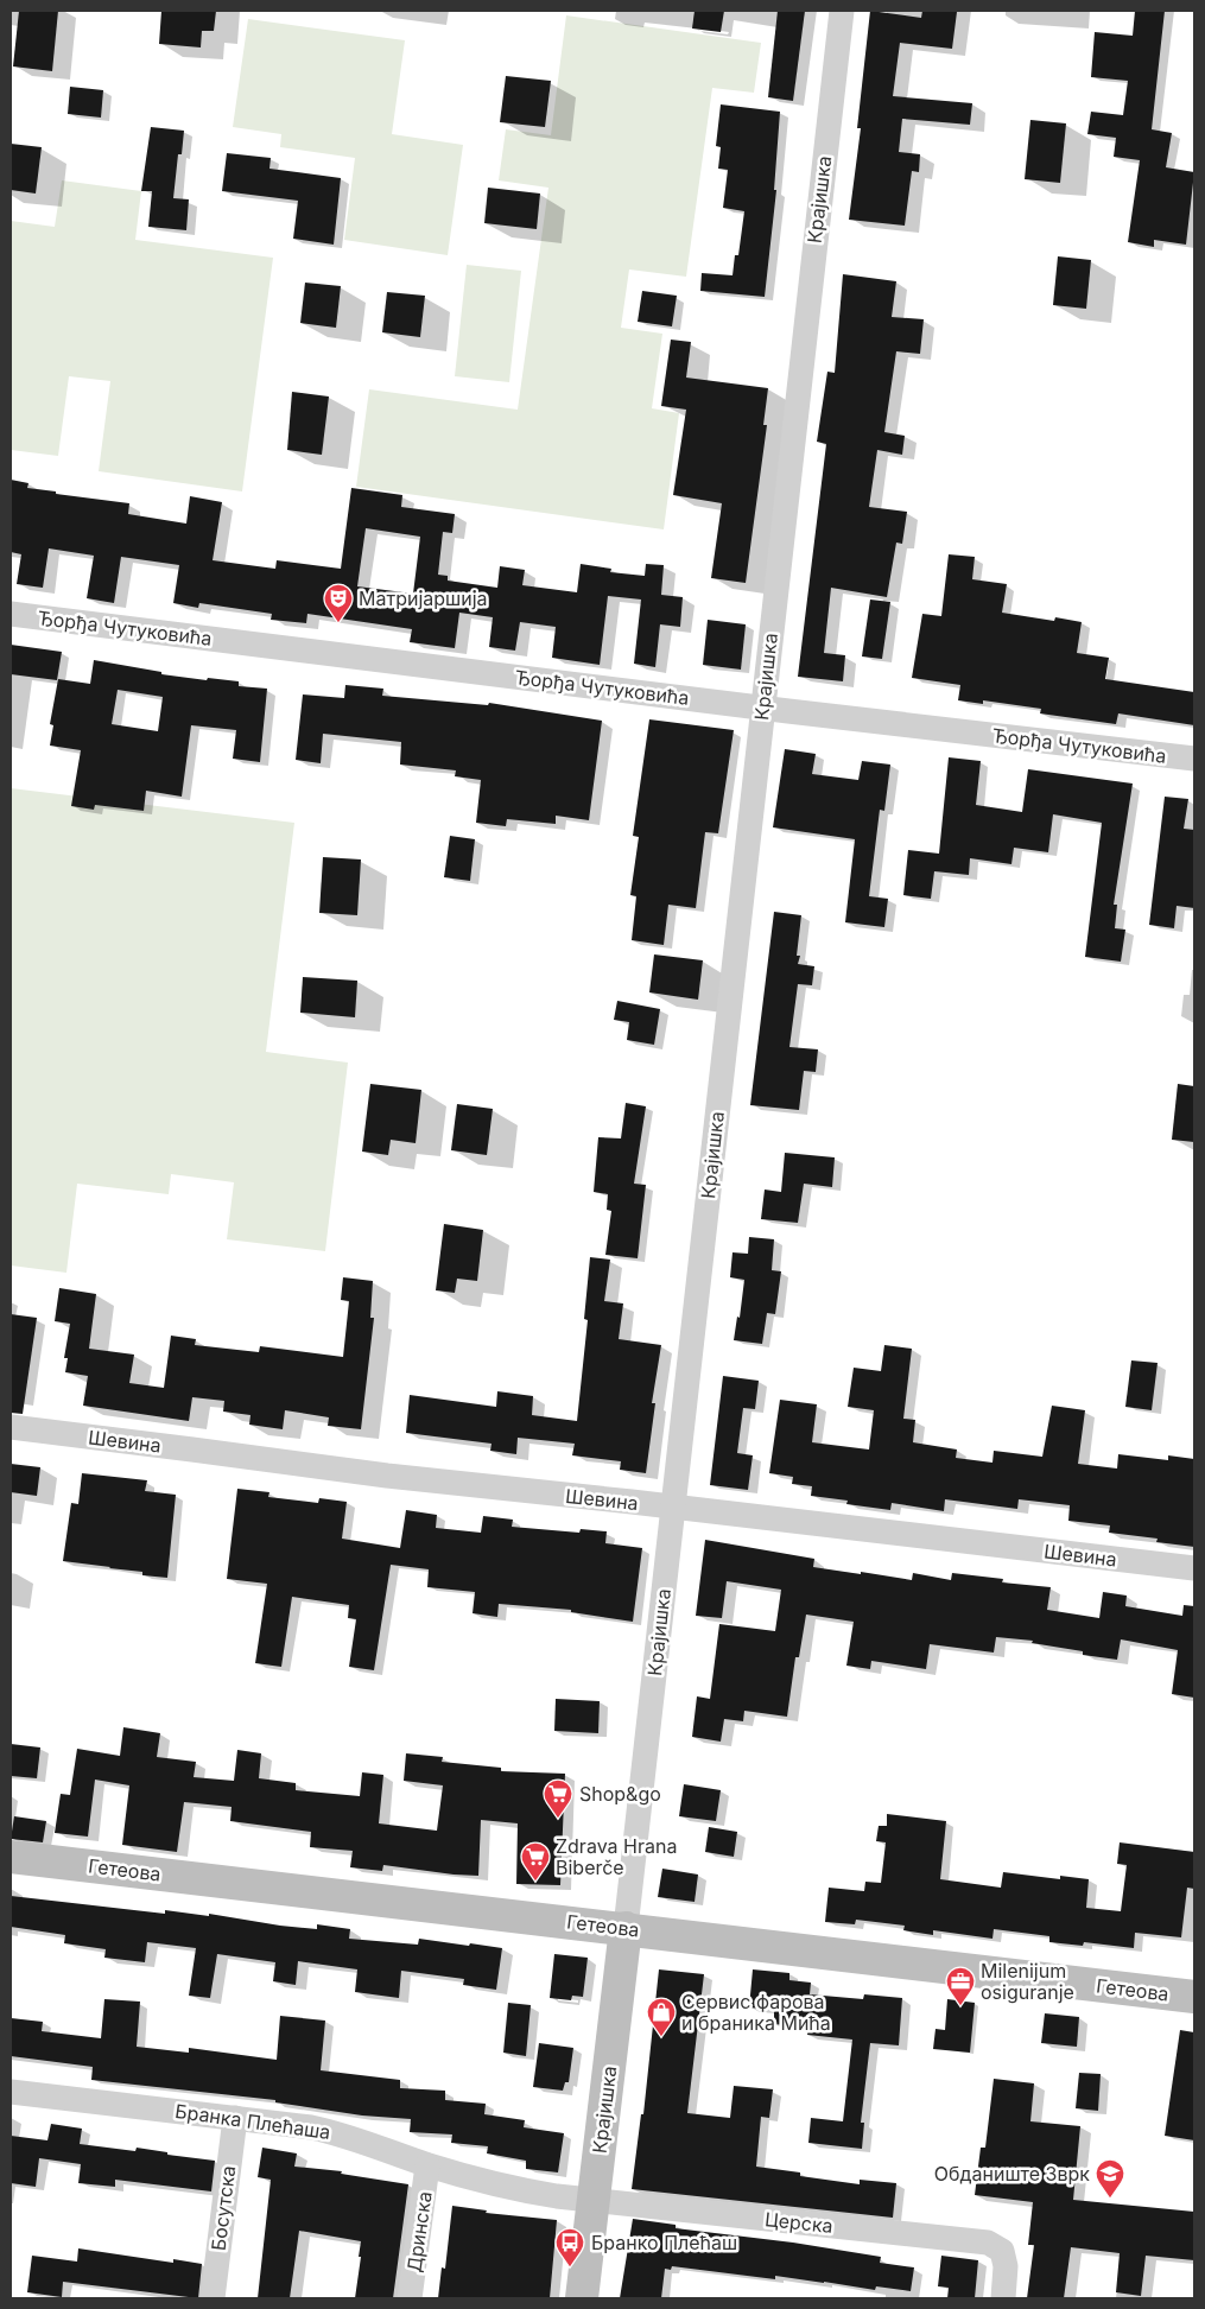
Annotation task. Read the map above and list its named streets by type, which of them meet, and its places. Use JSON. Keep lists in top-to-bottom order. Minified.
{"streets":{"main road":["Крајишка","Гетеова"],"street":["Ђорђа Чутуковића","Шевина","Бранка Плећаша","Босутска","Церска","Дринска"]},"crossings":[["Крајишка","Ђорђа Чутуковића"],["Крајишка","Шевина"],["Крајишка","Гетеова"],["Крајишка","Бранка Плећаша"],["Крајишка","Церска"],["Бранка Плећаша","Босутска"],["Бранка Плећаша","Церска"],["Бранка Плећаша","Дринска"]],"places":{"theatre":["Матријаршија"],"supermarket":["Shop&go","Zdrava Hrana Biberče"],"office":["Milenijum osiguranje"],"shop":["Сервис фарова и браника Мића"],"school or university":["Обданиште Зврк"],"bus stop":["Бранко Плећаш"]}}
